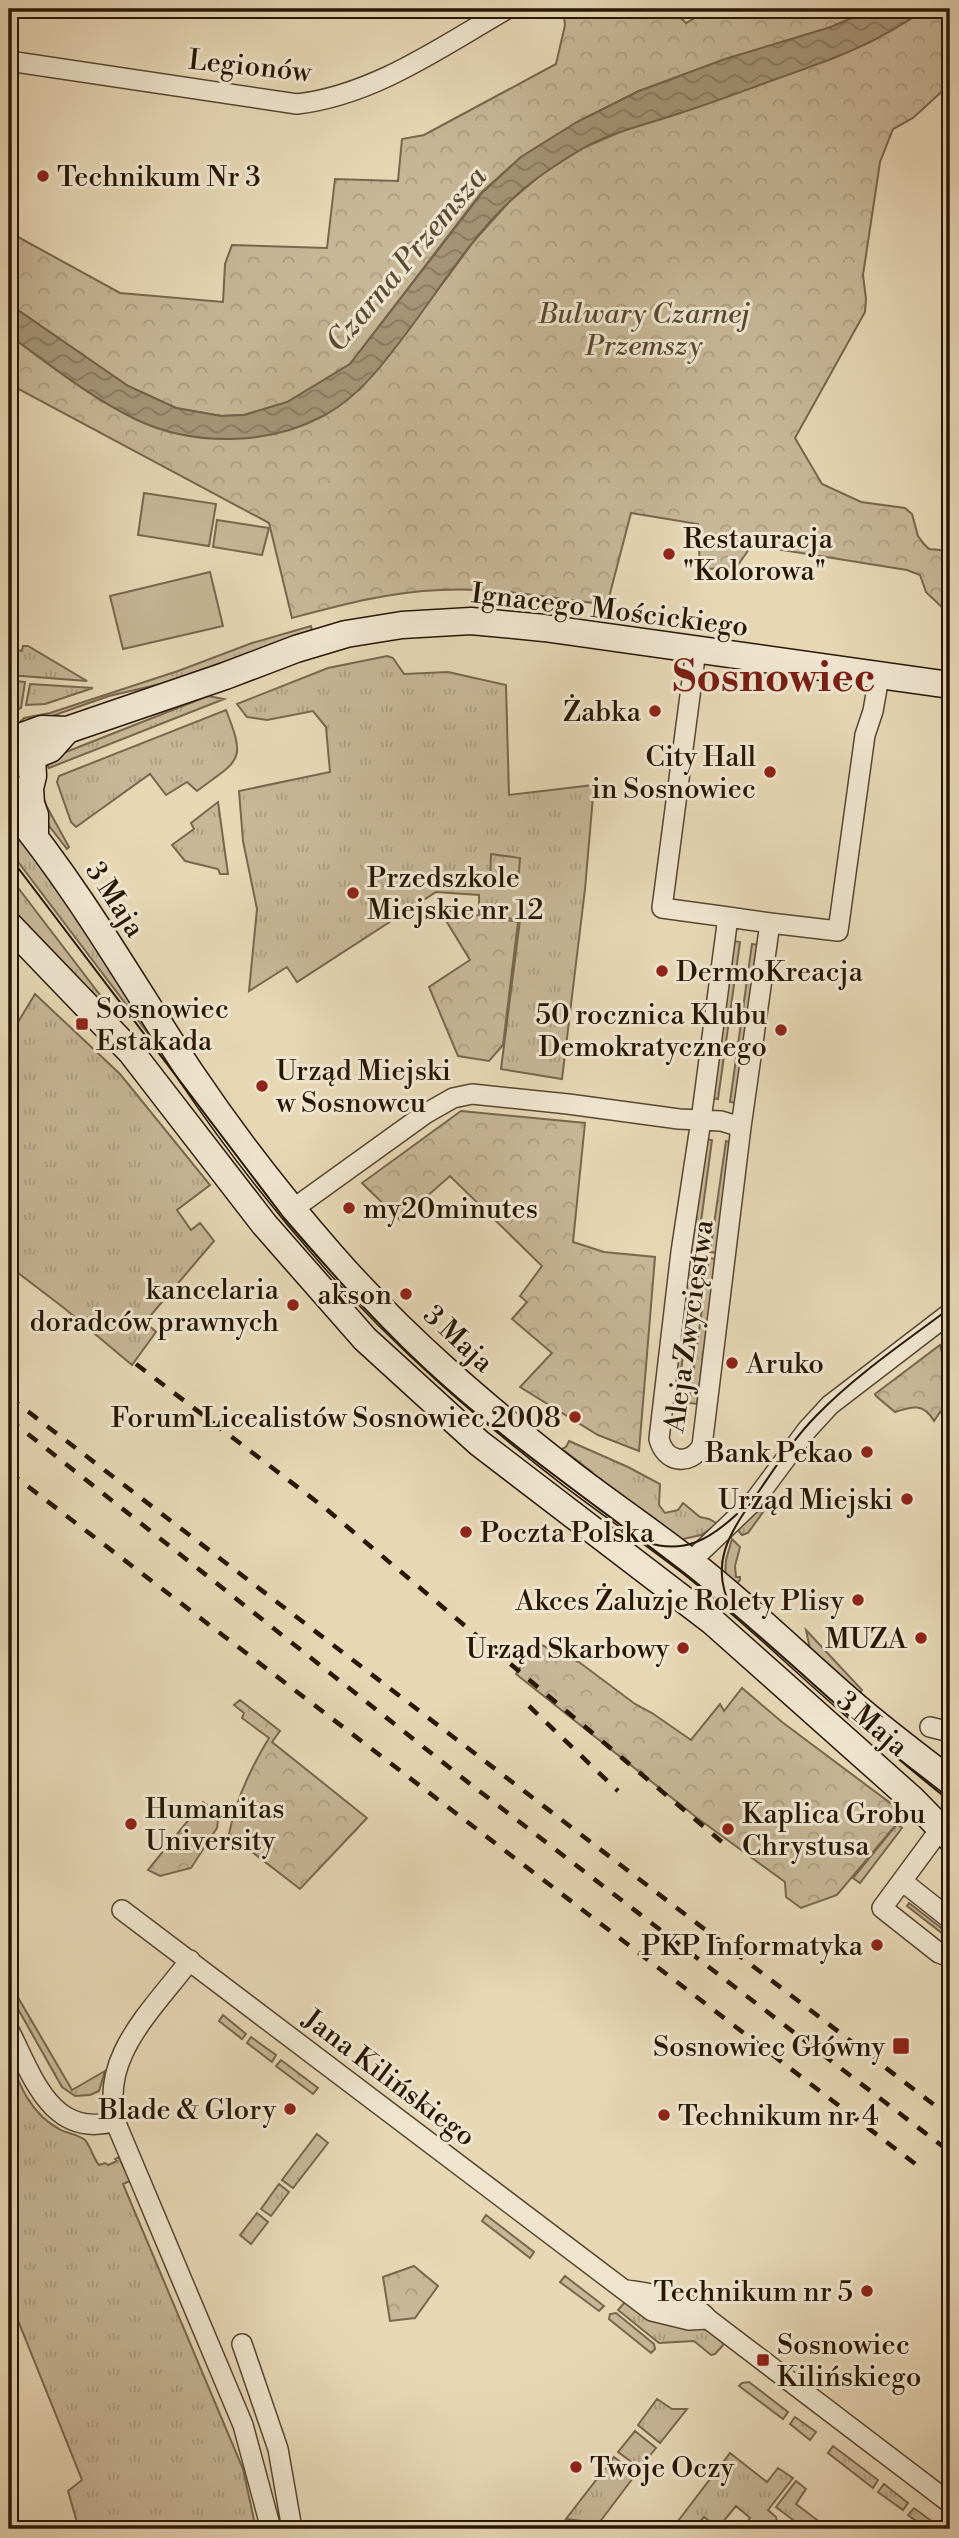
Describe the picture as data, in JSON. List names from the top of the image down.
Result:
{
  "streets": {
    "main road": ["Ignacego Mościckiego", "3 Maja"],
    "street": ["Legionów", "Aleja Zwycięstwa", "Jana Kilińskiego"]
  },
  "crossings": [
    ["Ignacego Mościckiego", "3 Maja"]
  ],
  "districts": ["Sosnowiec"],
  "water": ["Czarna Przemsza"],
  "parks": ["Bulwary Czarnej Przemszy"],
  "places": {
    "other": [
      "Technikum Nr 3",
      "Restauracja \"Kolorowa\"",
      "Żabka",
      "City Hall in Sosnowiec",
      "Przedszkole Miejskie nr 12",
      "DermoKreacja",
      "50 rocznica Klubu Demokratycznego",
      "Urząd Miejski w Sosnowcu",
      "my20minutes",
      "akson",
      "kancelaria doradców prawnych",
      "Aruko",
      "Forum Licealistów Sosnowiec 2008",
      "Bank Pekao",
      "Urząd Miejski",
      "Poczta Polska",
      "Akces Żaluzje Rolety Plisy",
      "MUZA",
      "Urząd Skarbowy",
      "Humanitas University",
      "Kaplica Grobu Chrystusa",
      "PKP Informatyka",
      "Blade & Glory",
      "Technikum nr 4",
      "Technikum nr 5",
      "Twoje Oczy"
    ],
    "transit": ["Sosnowiec Estakada", "Sosnowiec Główny", "Sosnowiec Kilińskiego"]
  }
}
